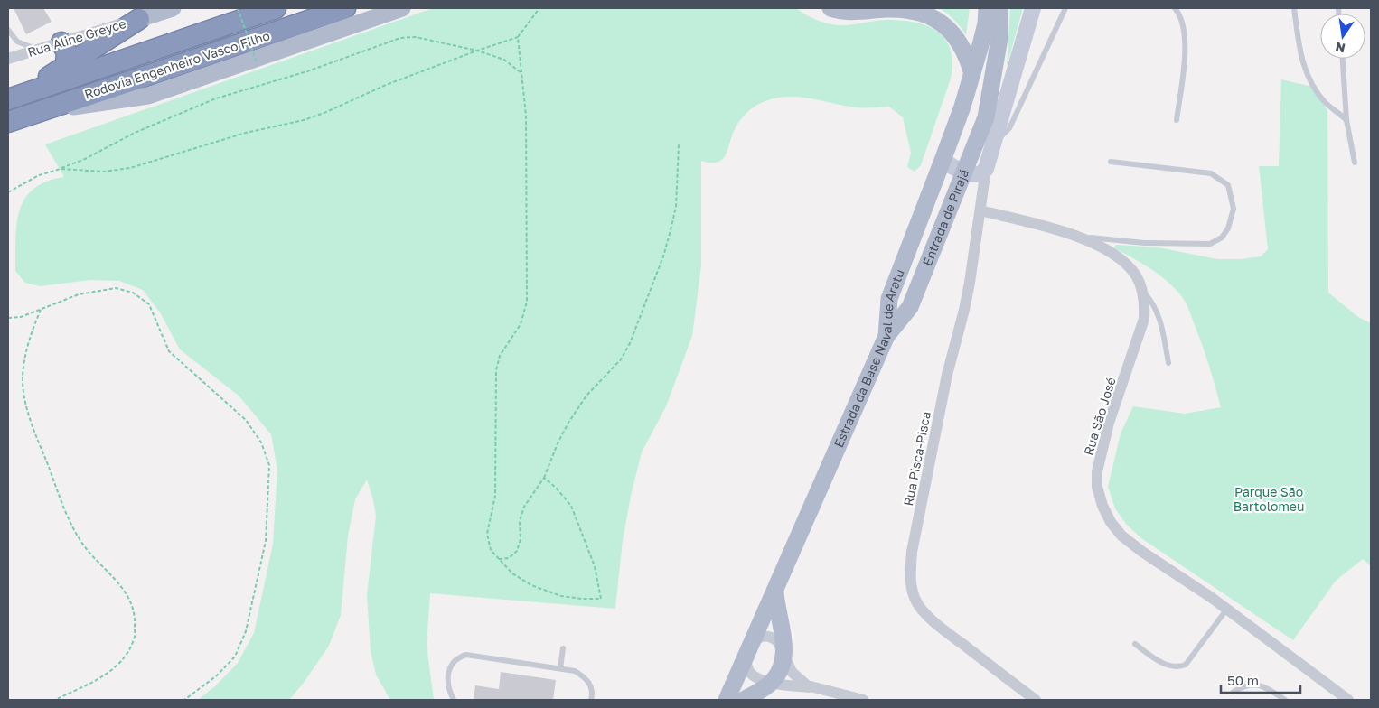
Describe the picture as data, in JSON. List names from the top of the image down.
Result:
{
  "streets": {
    "highway": ["Rodovia Engenheiro Vasco Filho"],
    "main road": ["Rua Aline Greyce", "Entrada de Pirajá", "Estrada da Base Naval de Aratu"],
    "street": ["Rua São José", "Rua Pisca-Pisca"]
  },
  "crossings": [
    ["Entrada de Pirajá", "Estrada da Base Naval de Aratu"],
    ["Entrada de Pirajá", "Rua Pisca-Pisca"],
    ["Rua São José", "Rua Pisca-Pisca"]
  ],
  "parks": ["Parque São Bartolomeu"],
  "scale_bar": "50 m",
  "north": "bottom"
}
